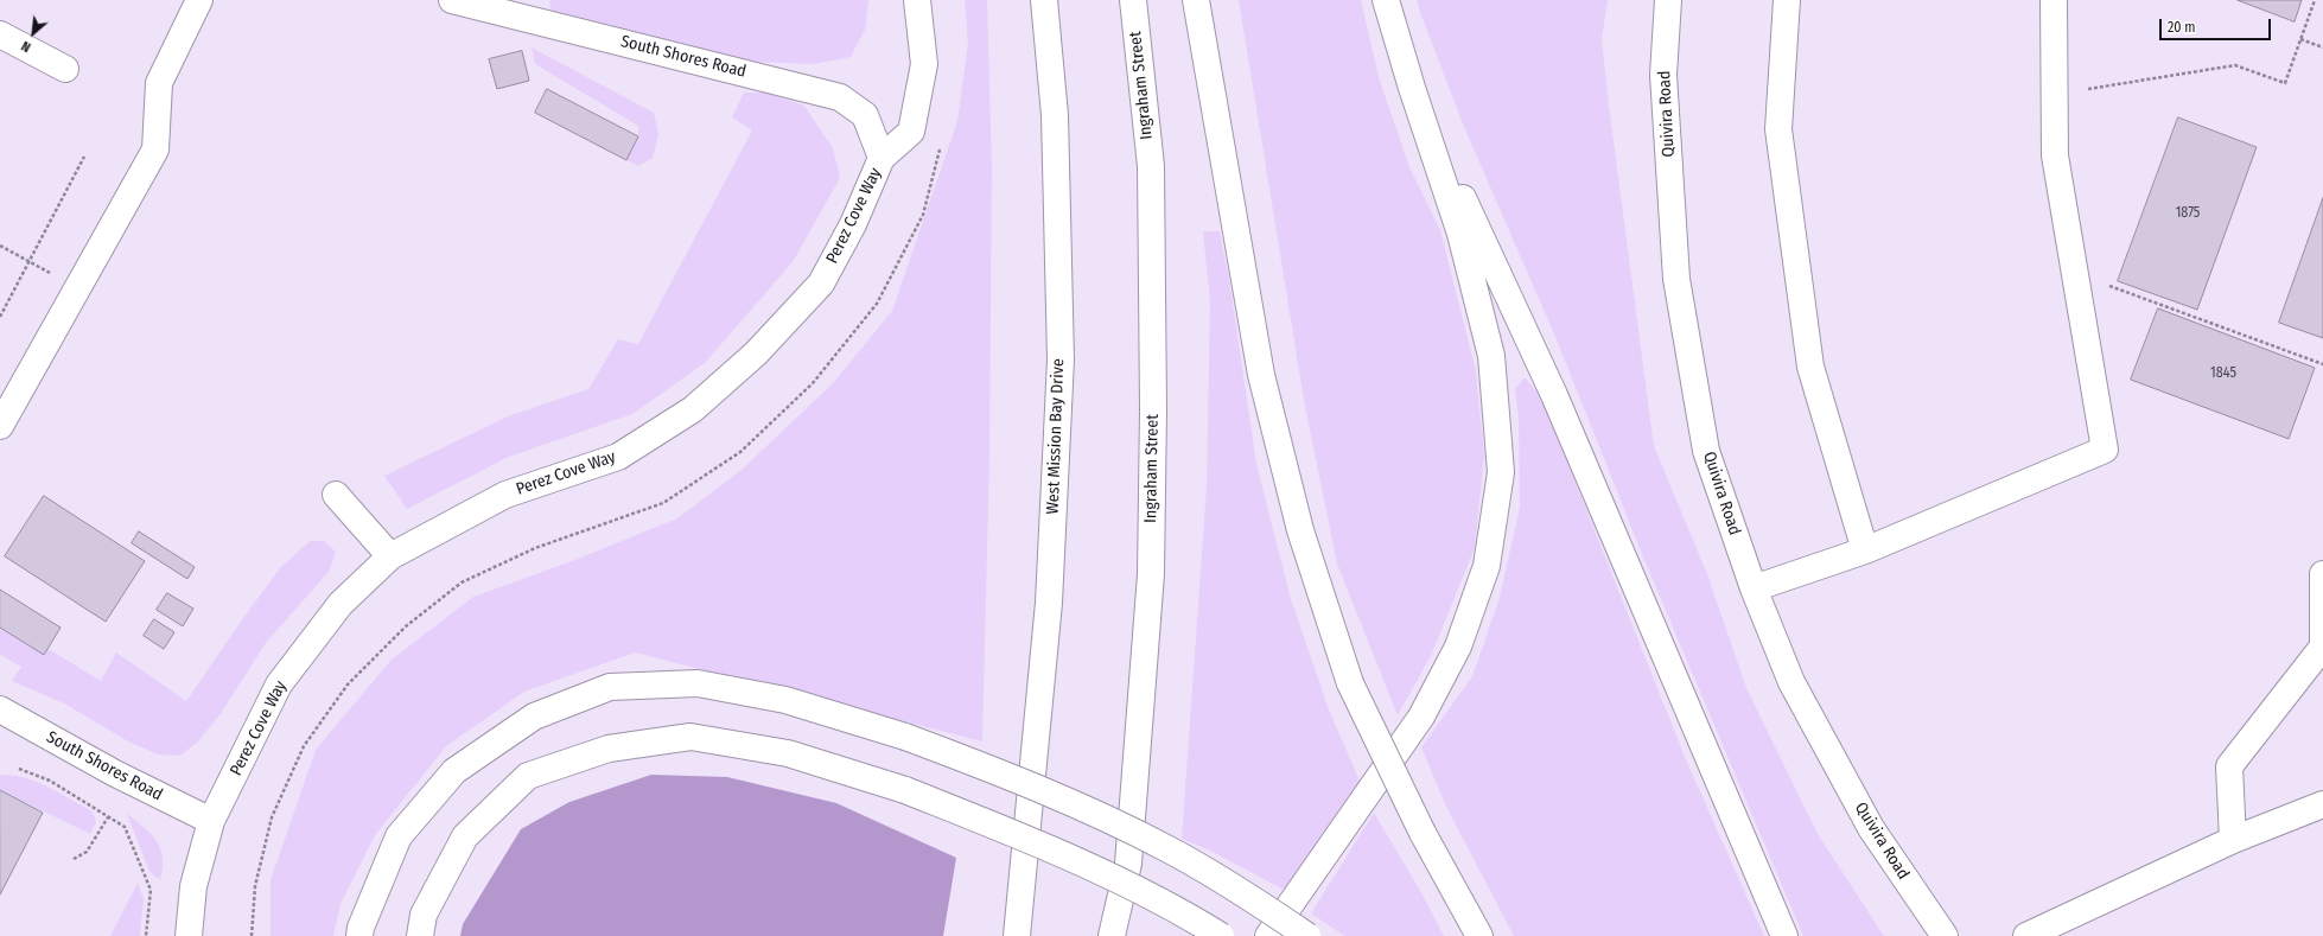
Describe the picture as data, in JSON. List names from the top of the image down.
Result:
{
  "streets": {
    "main road": [
      "South Shores Road",
      "Ingraham Street",
      "Quivira Road",
      "Perez Cove Way",
      "West Mission Bay Drive"
    ]
  },
  "crossings": [
    ["South Shores Road", "Perez Cove Way"]
  ],
  "house_numbers": ["1875", "1845"],
  "scale_bar": "20 m",
  "north": "bottom left"
}
